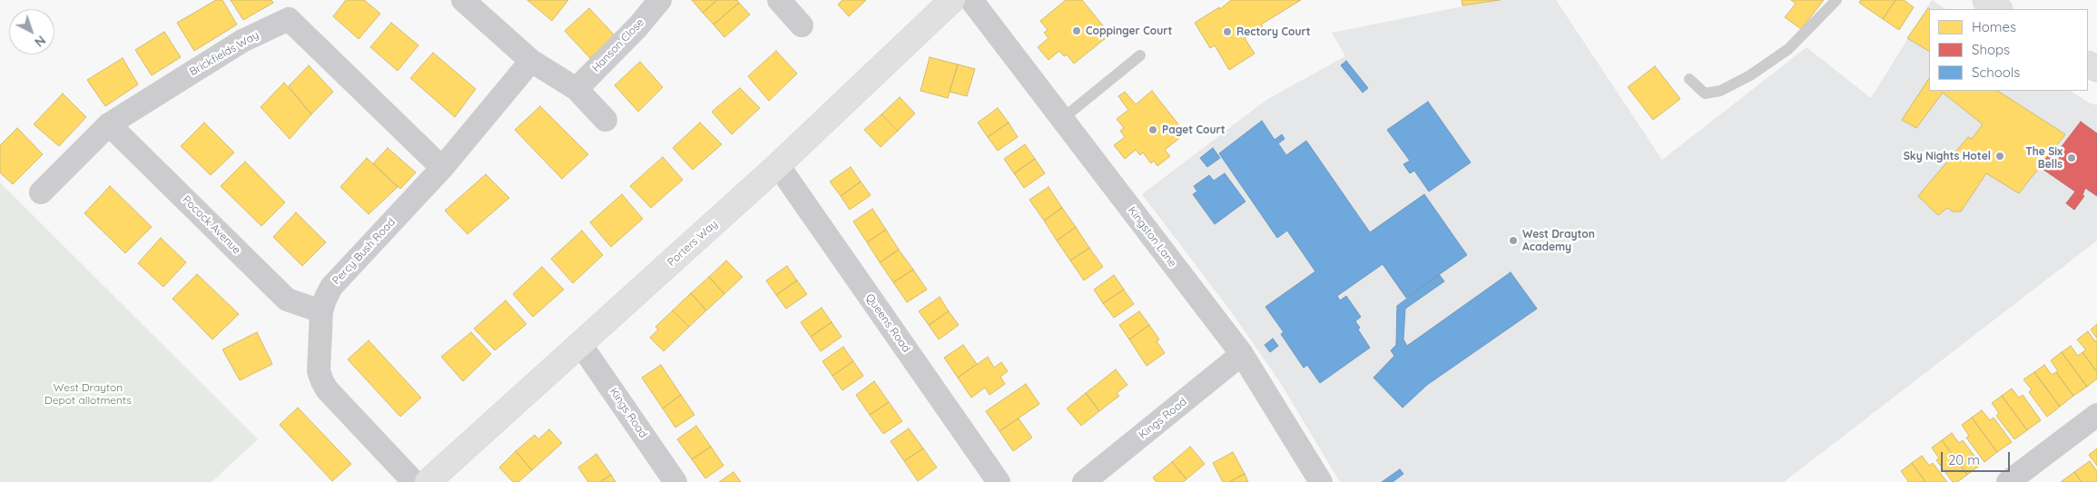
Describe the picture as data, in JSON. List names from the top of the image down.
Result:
{
  "streets": {
    "street": [
      "Hanson Close",
      "Brickfields Way",
      "Pocock Avenue",
      "Kingston Lane",
      "Porters Way",
      "Percy Bush Road",
      "Queens Road",
      "Kings Road"
    ]
  },
  "crossings": [
    ["Brickfields Way", "Pocock Avenue"],
    ["Brickfields Way", "Percy Bush Road"],
    ["Pocock Avenue", "Percy Bush Road"],
    ["Kingston Lane", "Kings Road"],
    ["Porters Way", "Queens Road"],
    ["Porters Way", "Kings Road"]
  ],
  "parks": ["West Drayton Depot allotments"],
  "places": [
    "Coppinger Court",
    "Rectory Court",
    "Paget Court",
    "Sky Nights Hotel",
    "The Six Bells",
    "West Drayton Academy"
  ],
  "legend": ["Homes", "Shops", "Schools"],
  "scale_bar": "20 m",
  "north": "bottom right"
}
